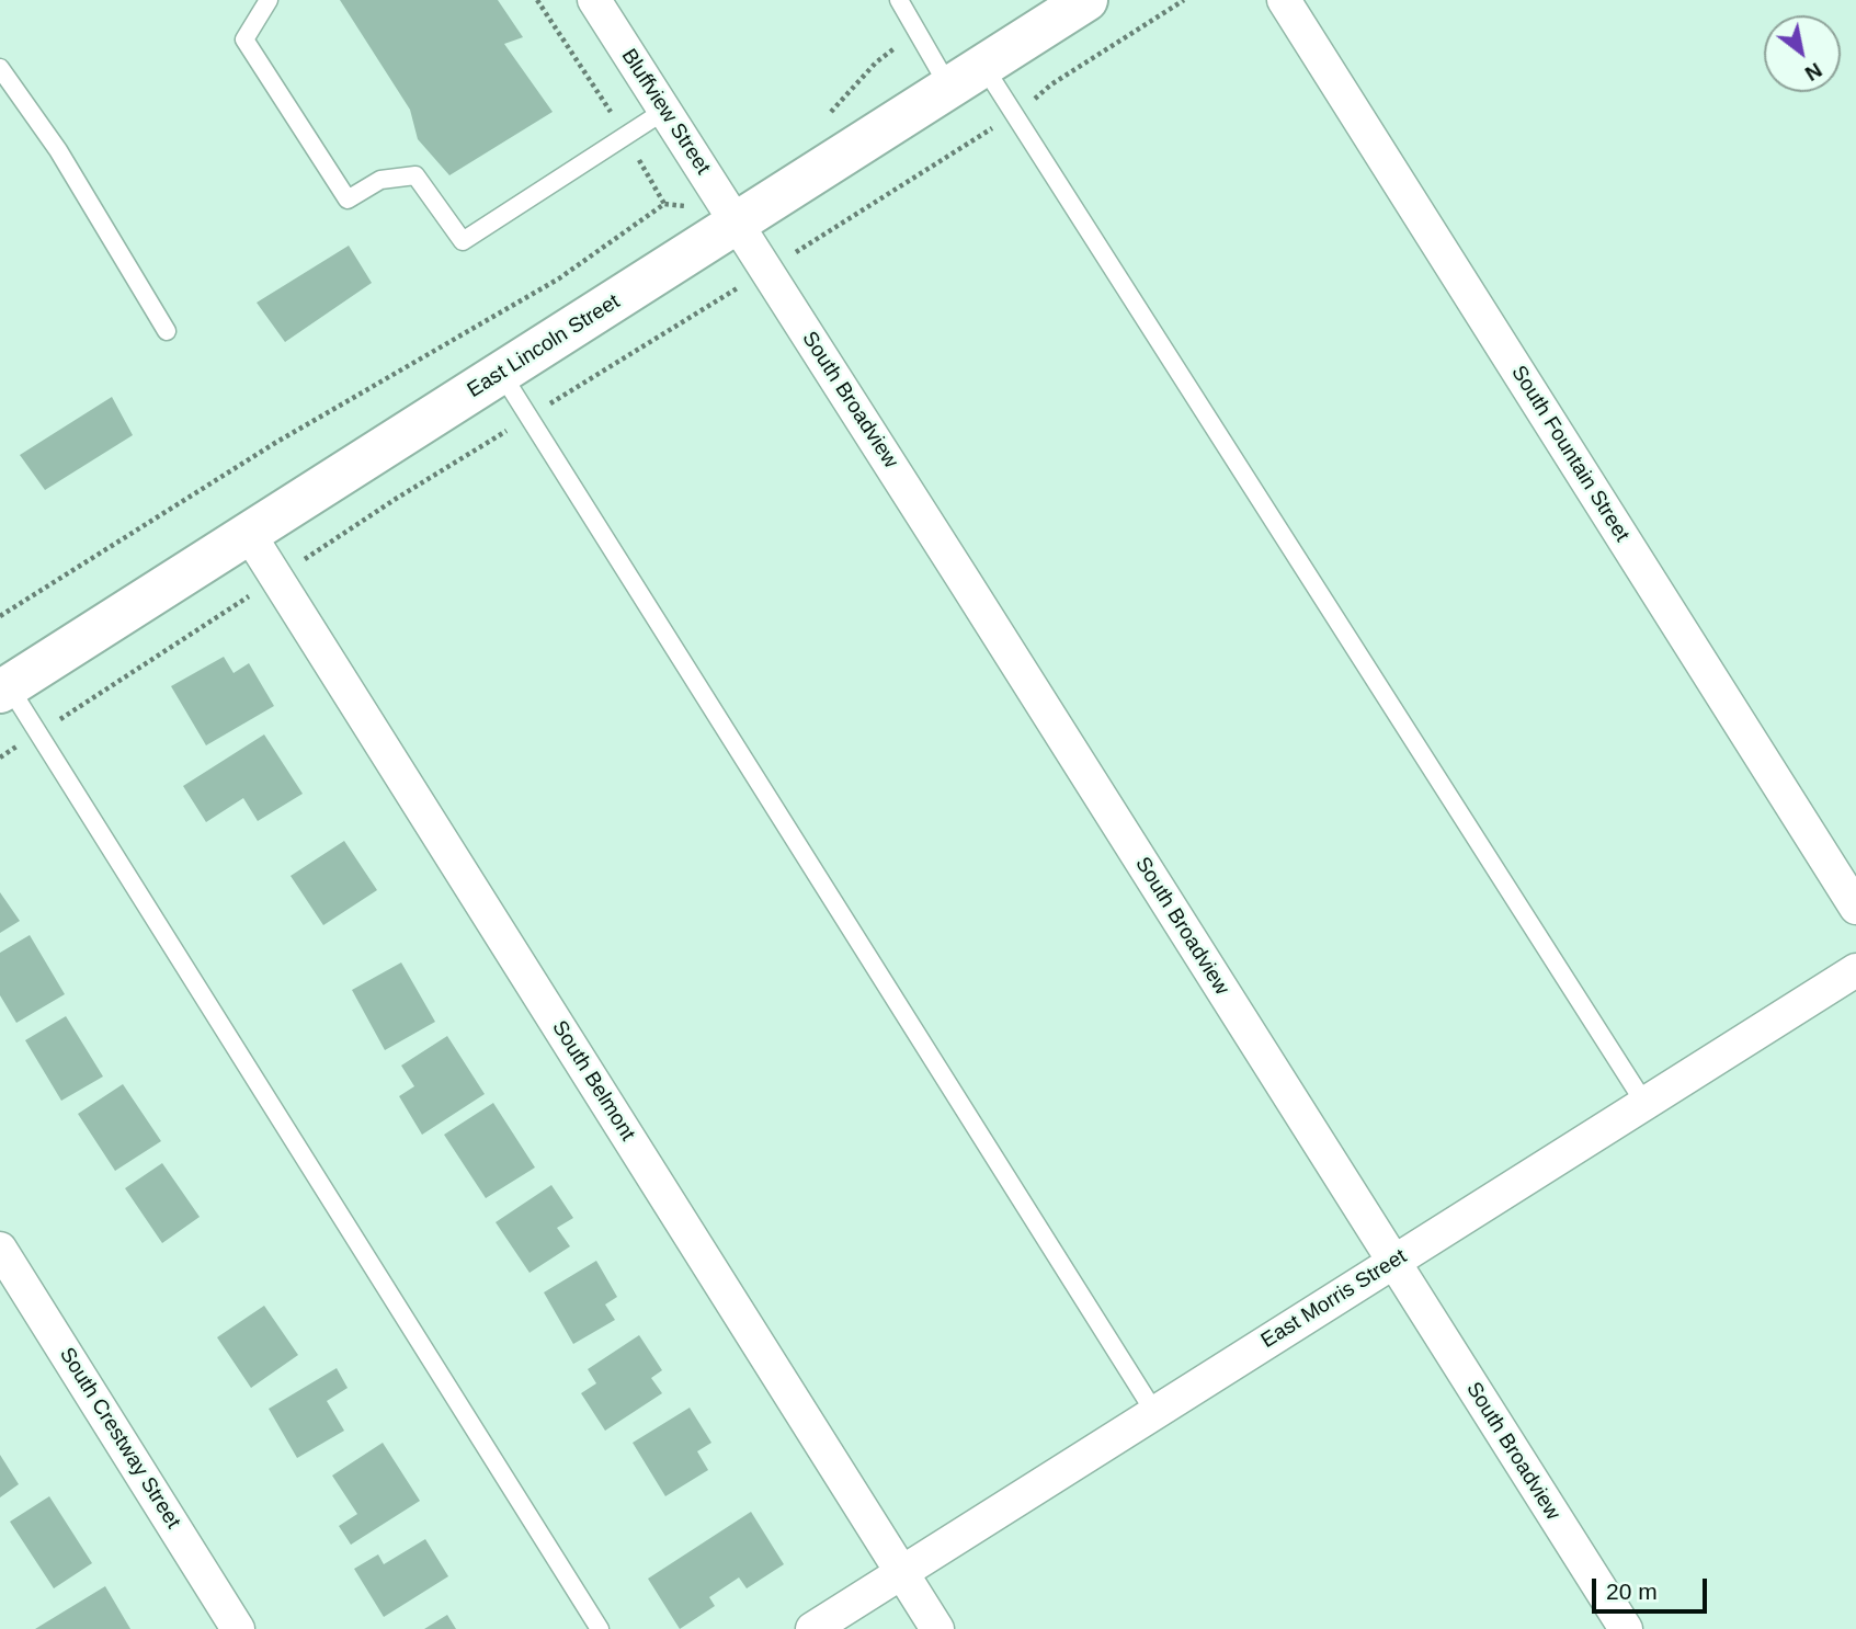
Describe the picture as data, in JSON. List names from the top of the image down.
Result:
{
  "streets": {
    "street": [
      "Bluffview Street",
      "East Lincoln Street",
      "South Broadview",
      "South Fountain Street",
      "South Belmont",
      "East Morris Street",
      "South Crestway Street"
    ]
  },
  "crossings": [
    ["Bluffview Street", "East Lincoln Street"],
    ["Bluffview Street", "South Broadview"],
    ["East Lincoln Street", "South Broadview"],
    ["East Lincoln Street", "South Belmont"],
    ["South Broadview", "East Morris Street"],
    ["South Belmont", "East Morris Street"]
  ],
  "scale_bar": "20 m",
  "north": "bottom right"
}
